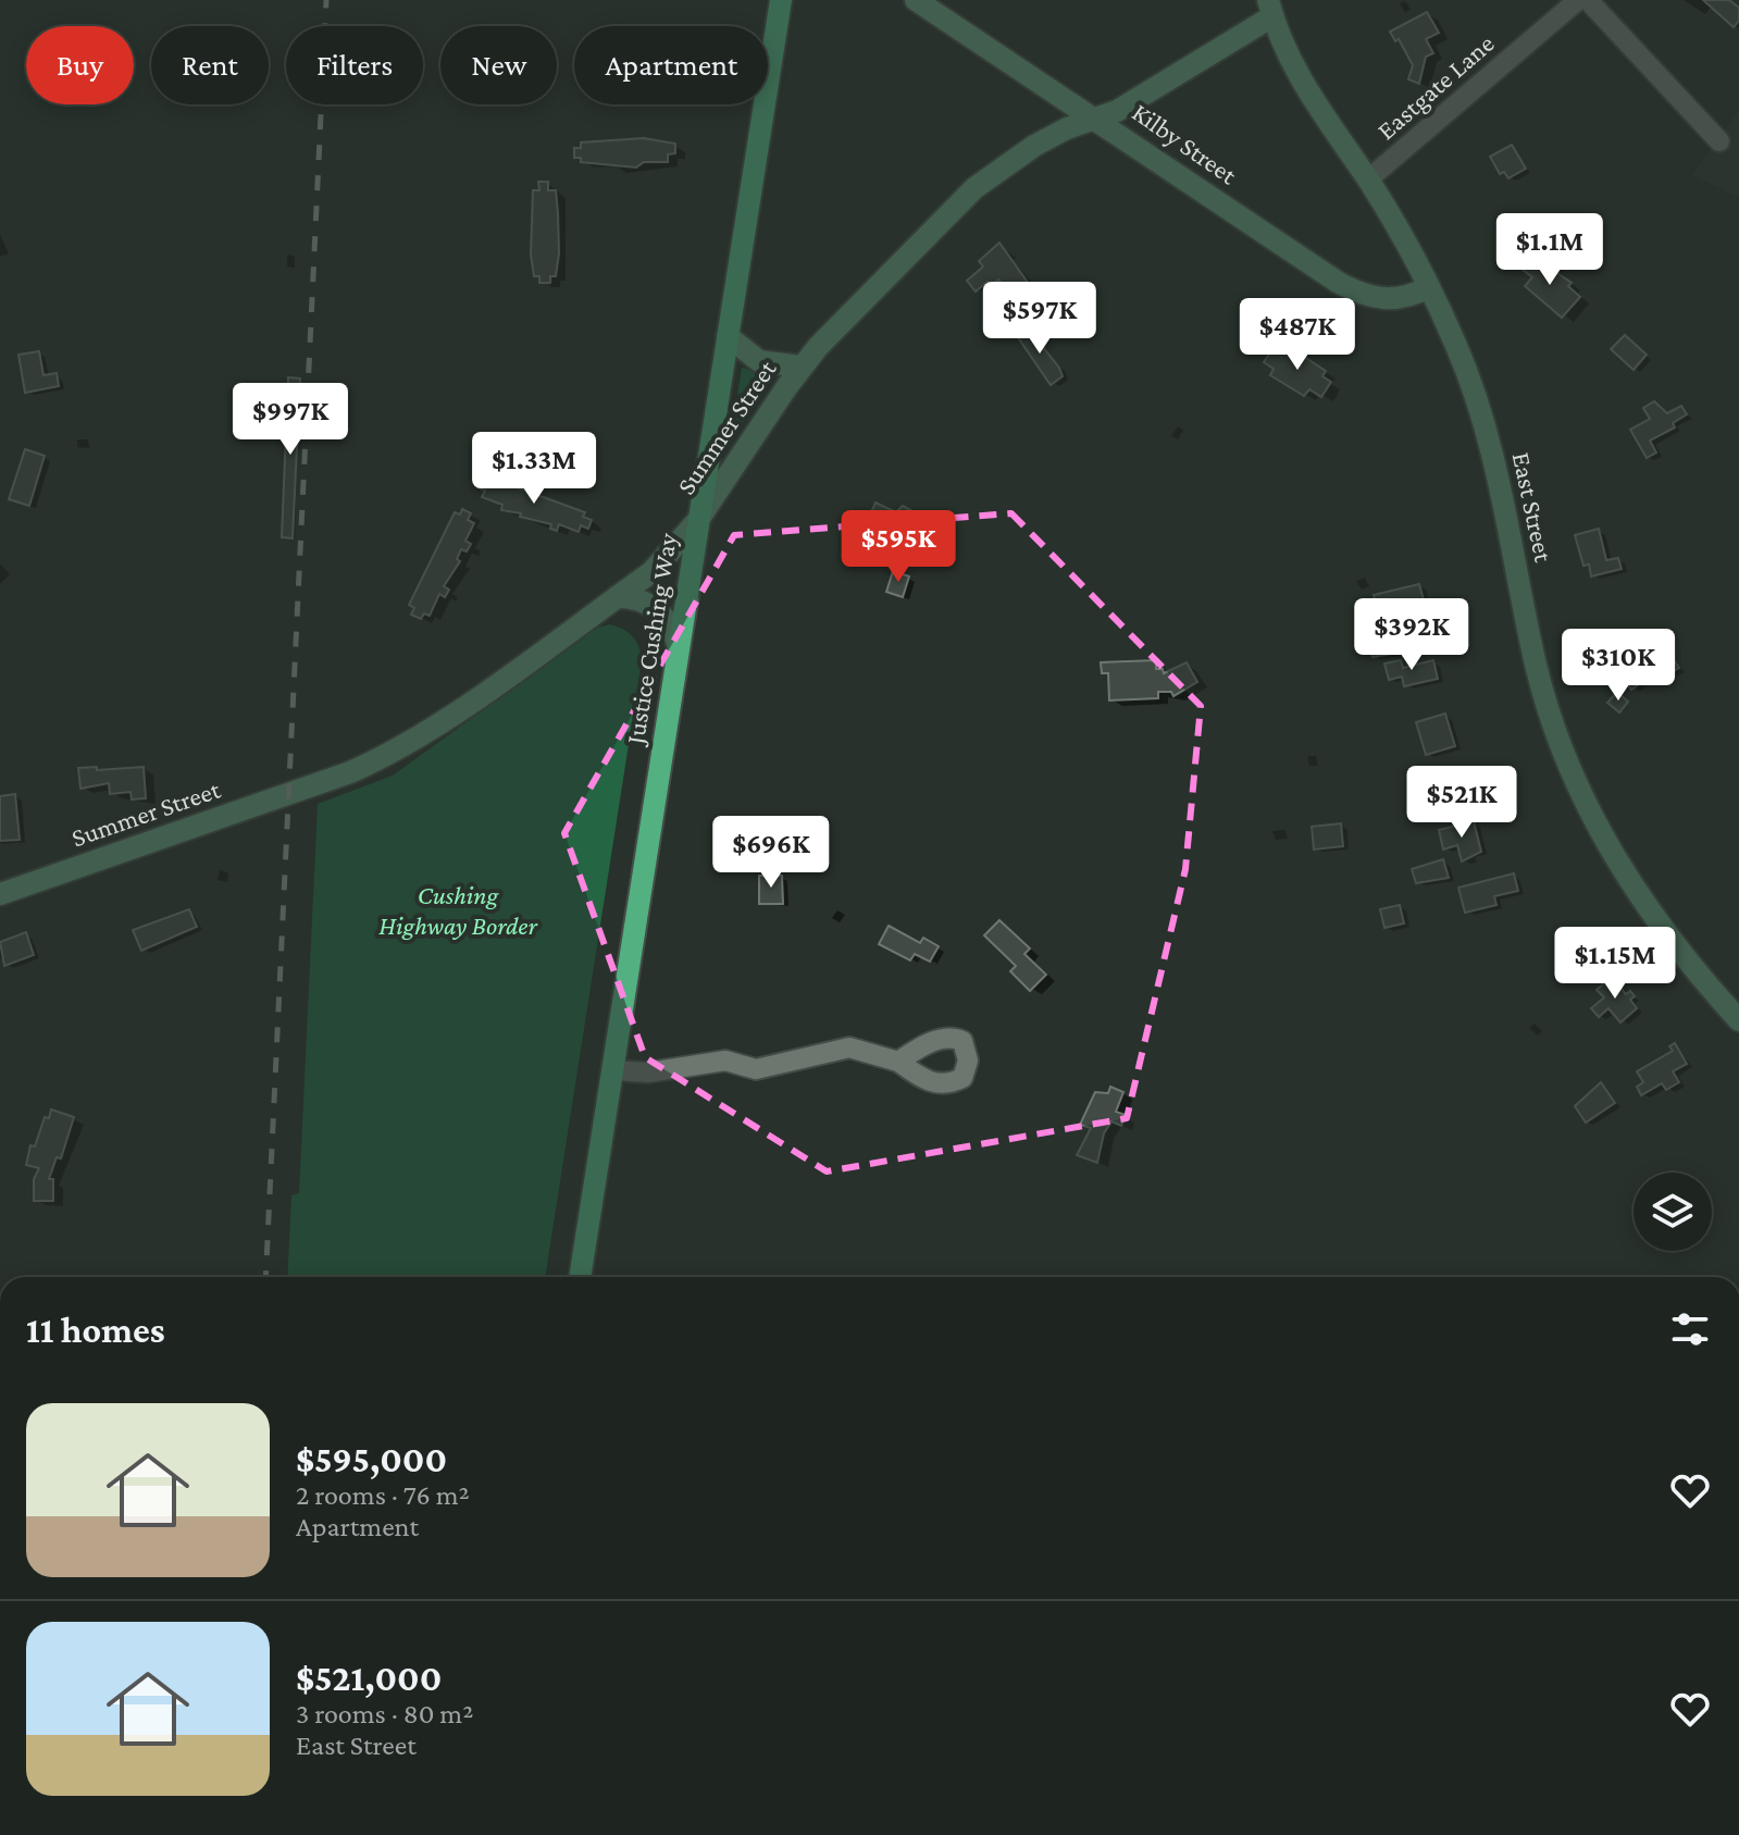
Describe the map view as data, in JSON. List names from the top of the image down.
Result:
{
  "streets": {
    "main road": [
      "Kilby Street",
      "Summer Street",
      "East Street",
      "Justice Cushing Way"
    ],
    "street": ["Eastgate Lane"]
  },
  "crossings": [
    ["Eastgate Lane", "East Street"],
    ["Kilby Street", "Summer Street"],
    ["Kilby Street", "East Street"],
    ["Summer Street", "East Street"],
    ["Summer Street", "Justice Cushing Way"]
  ],
  "parks": ["Cushing Highway Border"],
  "page": {
    "chip": [
      "Buy",
      "Rent",
      "Filters",
      "New",
      "Apartment"
    ],
    "price": [
      "$1.1M",
      "$597K",
      "$487K",
      "$997K",
      "$1.33M",
      "$595K",
      "$392K",
      "$310K",
      "$521K",
      "$696K",
      "$1.15M"
    ],
    "heading": "11 homes",
    "list": [
      {
        "name": "$595,000",
        "note": "2 rooms · 76 m² · Apartment"
      },
      {
        "name": "$521,000",
        "note": "3 rooms · 80 m² · East Street"
      }
    ]
  }
}
